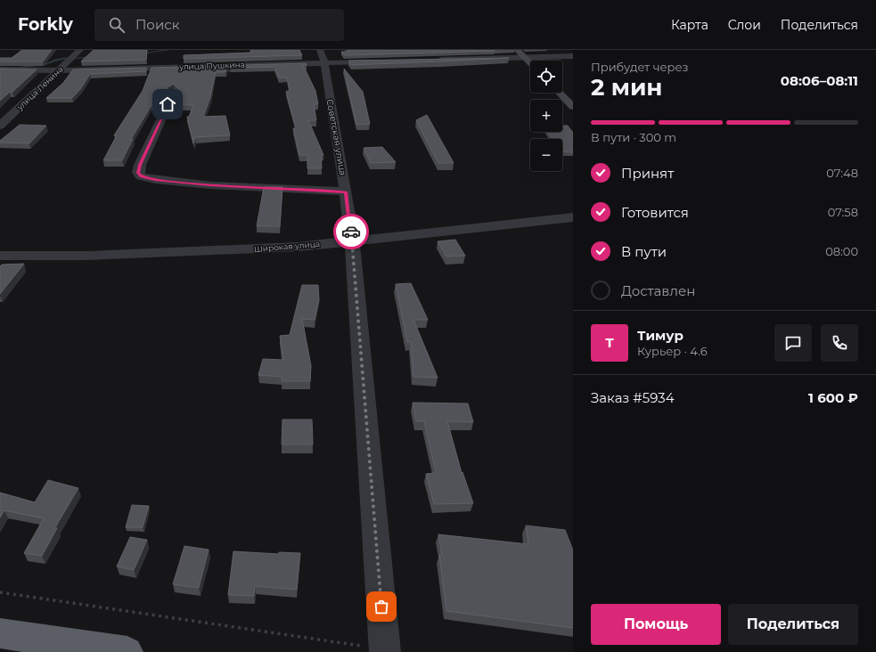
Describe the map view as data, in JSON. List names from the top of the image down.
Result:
{
  "streets": {
    "street": [
      "улица Пушкина",
      "улица Ленина",
      "Советская улица",
      "Широкая улица"
    ]
  },
  "crossings": [
    ["улица Пушкина", "улица Ленина"],
    ["улица Пушкина", "Советская улица"],
    ["Советская улица", "Широкая улица"]
  ],
  "page": {
    "header": "Forkly",
    "search": "Поиск",
    "nav": ["Карта", "Слои", "Поделиться"],
    "heading": ["2 мин", "Прибудет через", "08:06–08:11"],
    "panel": [
      "Тимур",
      "Курьер · 4.6",
      "Заказ #5934",
      "1 600 ₽"
    ],
    "map_buttons": ["+", "−"],
    "bar": "В пути · 300 m",
    "list": [
      ["Принят", "07:48"],
      ["Готовится", "07:58"],
      ["В пути", "08:00"],
      "Доставлен"
    ],
    "round": "Т",
    "buttons": ["Помощь", "Поделиться"]
  }
}
